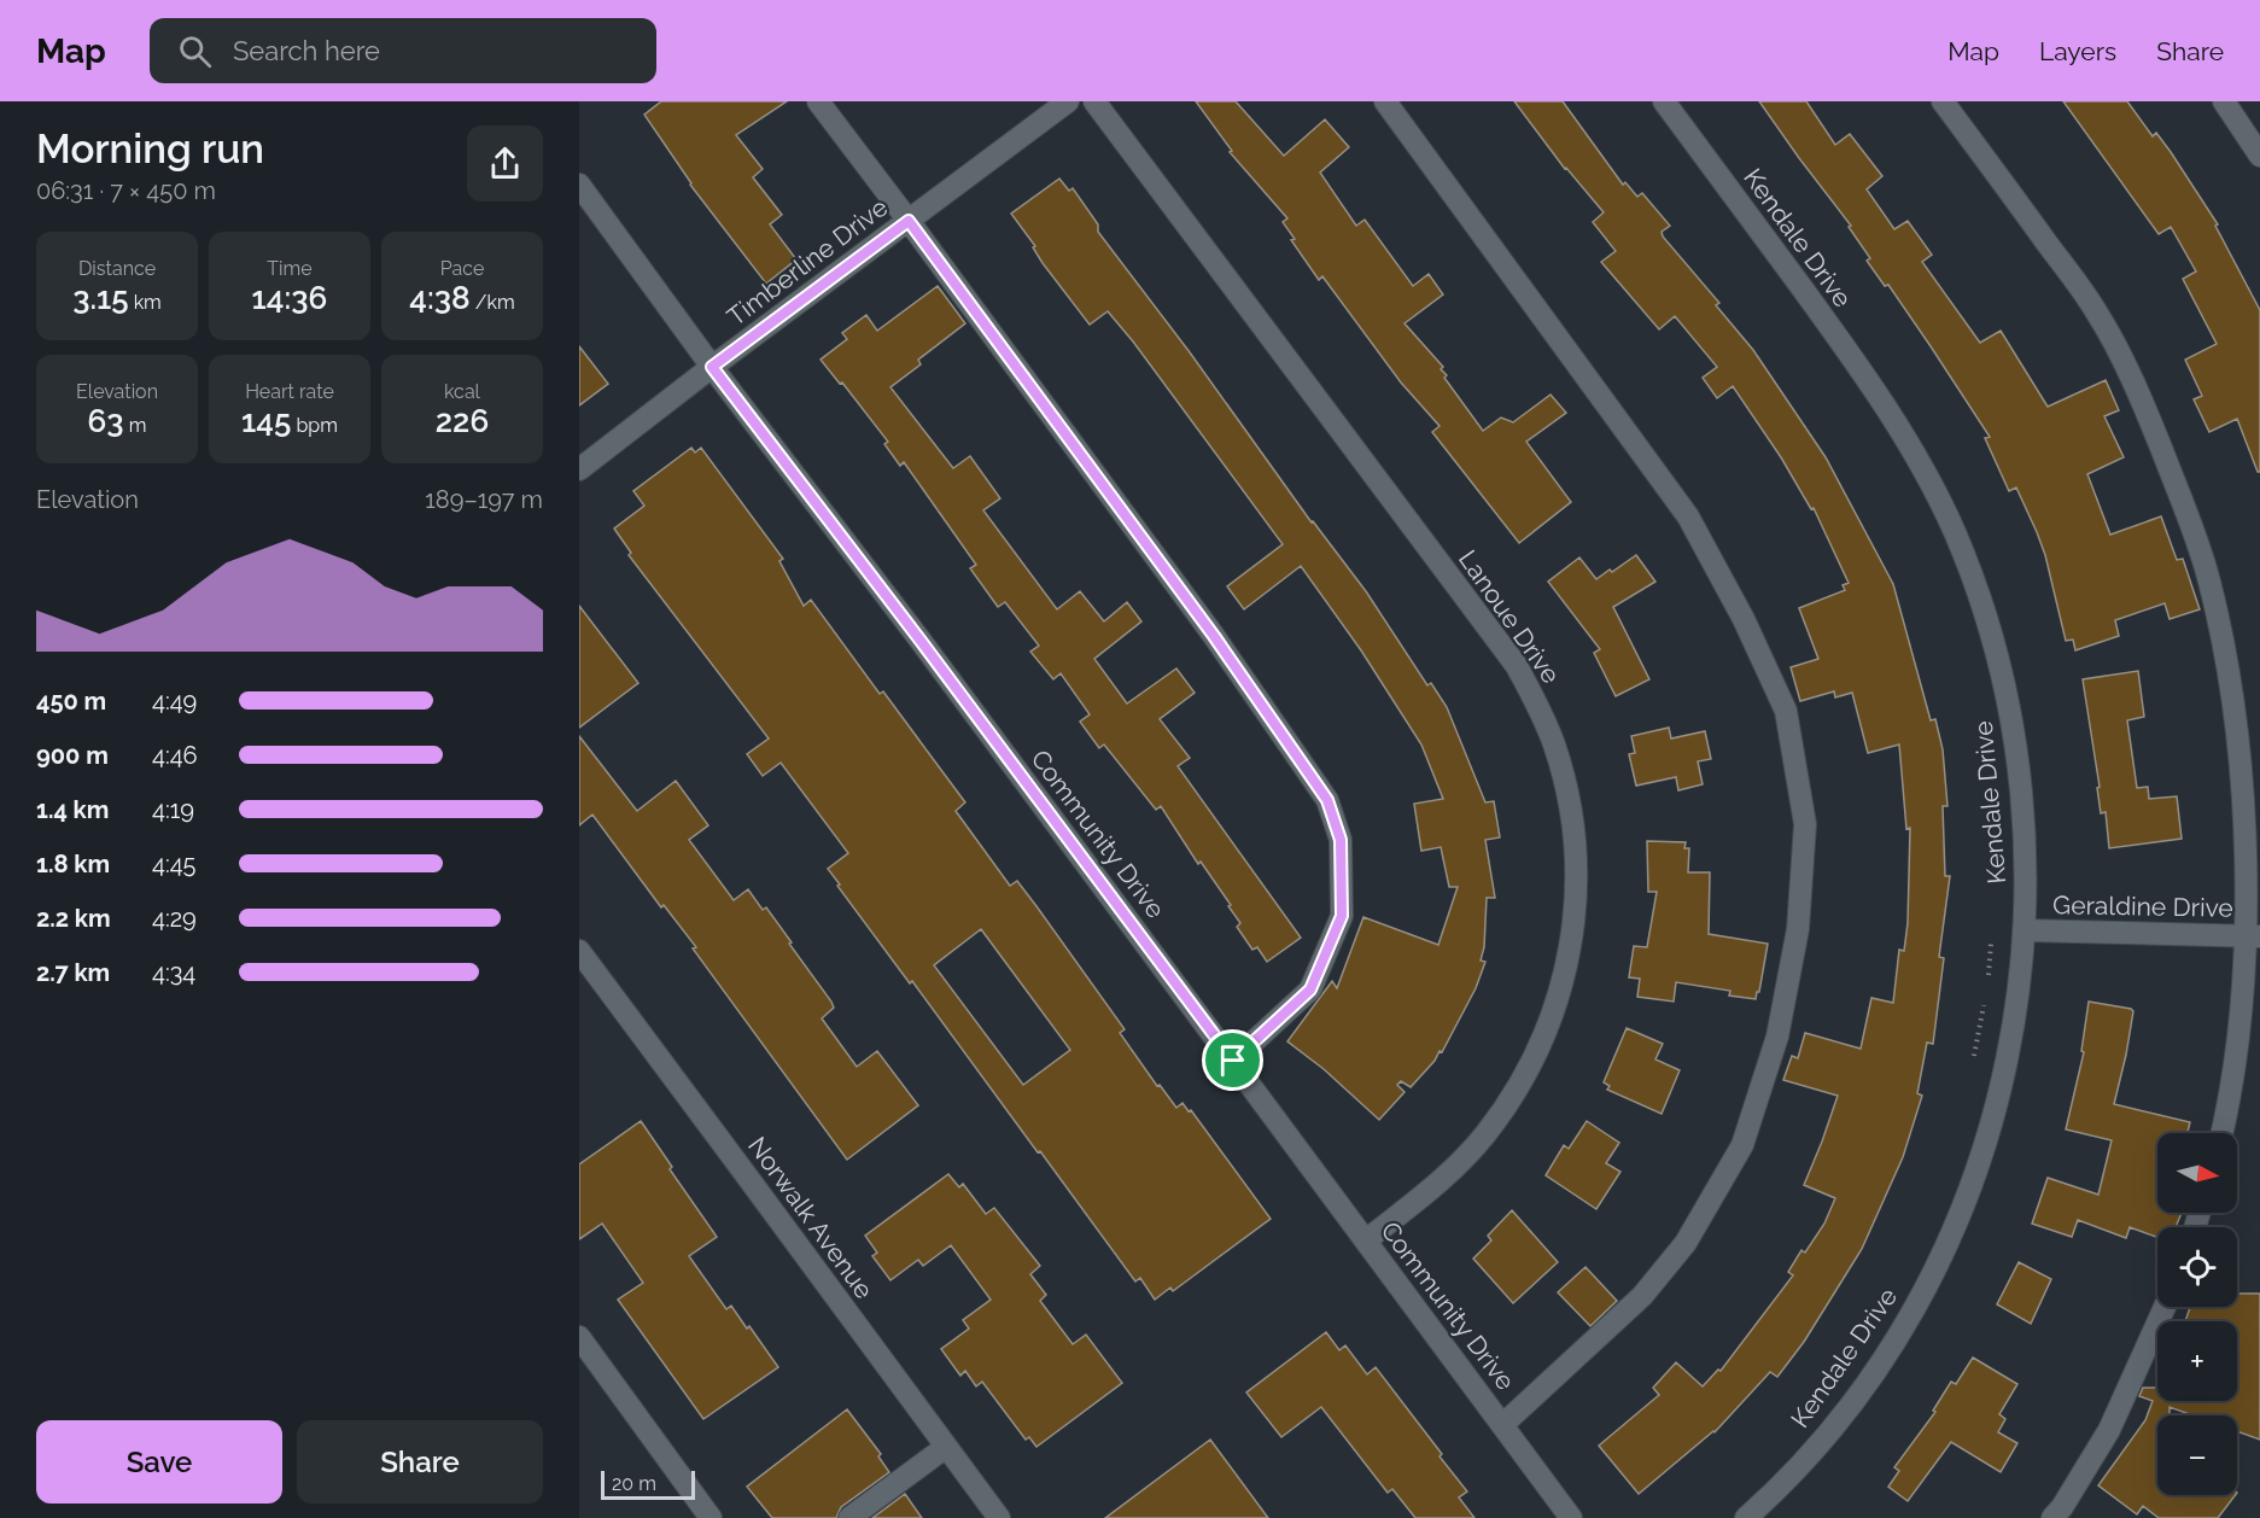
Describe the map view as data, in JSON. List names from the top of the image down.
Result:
{
  "streets": {
    "street": [
      "Kendale Drive",
      "Timberline Drive",
      "Lanoue Drive",
      "Community Drive",
      "Geraldine Drive",
      "Norwalk Avenue"
    ]
  },
  "crossings": [
    ["Kendale Drive", "Geraldine Drive"],
    ["Timberline Drive", "Community Drive"],
    ["Lanoue Drive", "Community Drive"]
  ],
  "scale_bar": "20 m",
  "north": "right",
  "page": {
    "header": "Map",
    "search": "Search here",
    "nav": ["Map", "Layers", "Share"],
    "heading": ["Morning run", "06:31 · 7 × 450 m"],
    "stats": [
      ["Distance", "3.15 km"],
      ["Time", "14:36"],
      ["Pace", "4:38 /km"],
      ["Elevation", "63 m"],
      ["Heart rate", "145 bpm"],
      ["kcal", "226"]
    ],
    "chart": ["Elevation", "189–197 m"],
    "list": [
      {
        "name": "450 m",
        "note": "4:49"
      },
      {
        "name": "900 m",
        "note": "4:46"
      },
      {
        "name": "1.4 km",
        "note": "4:19"
      },
      {
        "name": "1.8 km",
        "note": "4:45"
      },
      {
        "name": "2.2 km",
        "note": "4:29"
      },
      {
        "name": "2.7 km",
        "note": "4:34"
      }
    ],
    "map_buttons": ["+", "−"],
    "buttons": ["Save", "Share"],
    "scale": "20 m"
  }
}
